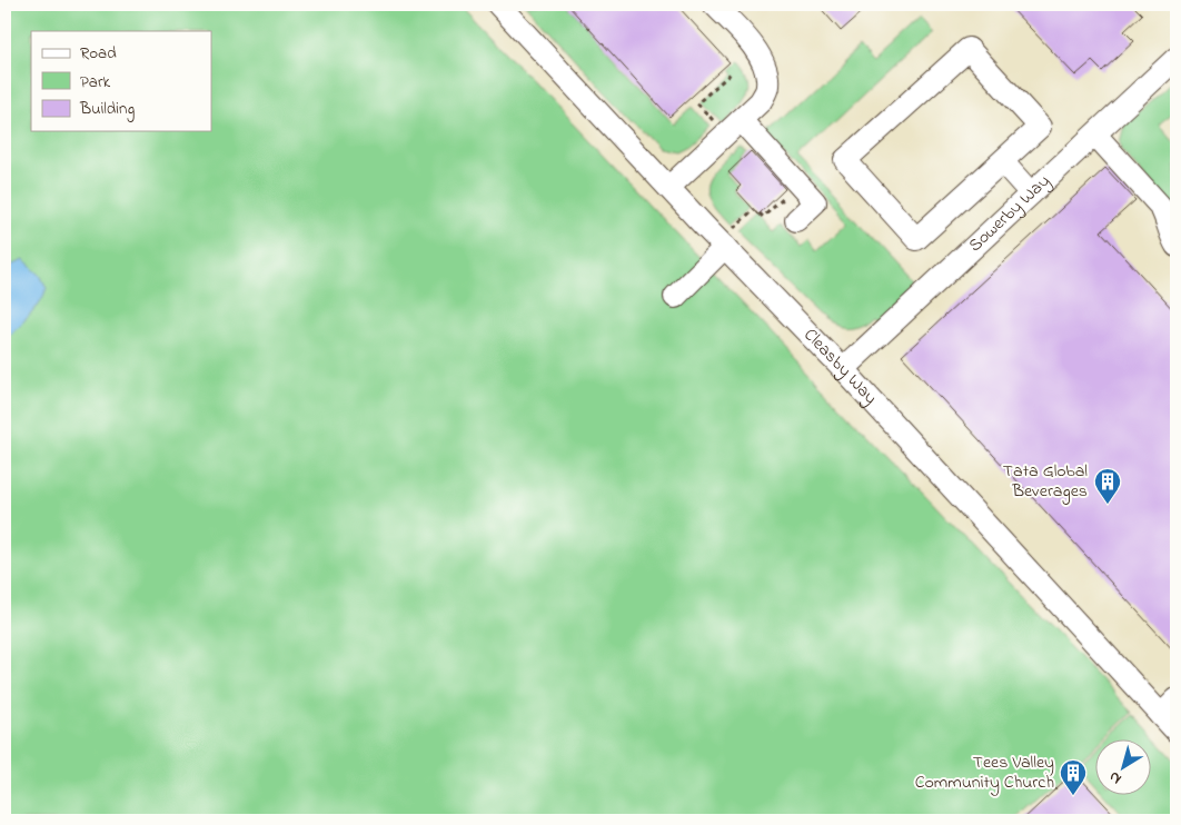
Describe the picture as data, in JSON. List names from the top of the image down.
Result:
{
  "streets": {
    "street": ["Sowerby Way", "Cleasby Way"]
  },
  "crossings": [
    ["Sowerby Way", "Cleasby Way"]
  ],
  "places": {
    "building": ["Tata Global Beverages", "Tees Valley Community Church"]
  },
  "legend": ["Road", "Park", "Building"],
  "north": "bottom left"
}
